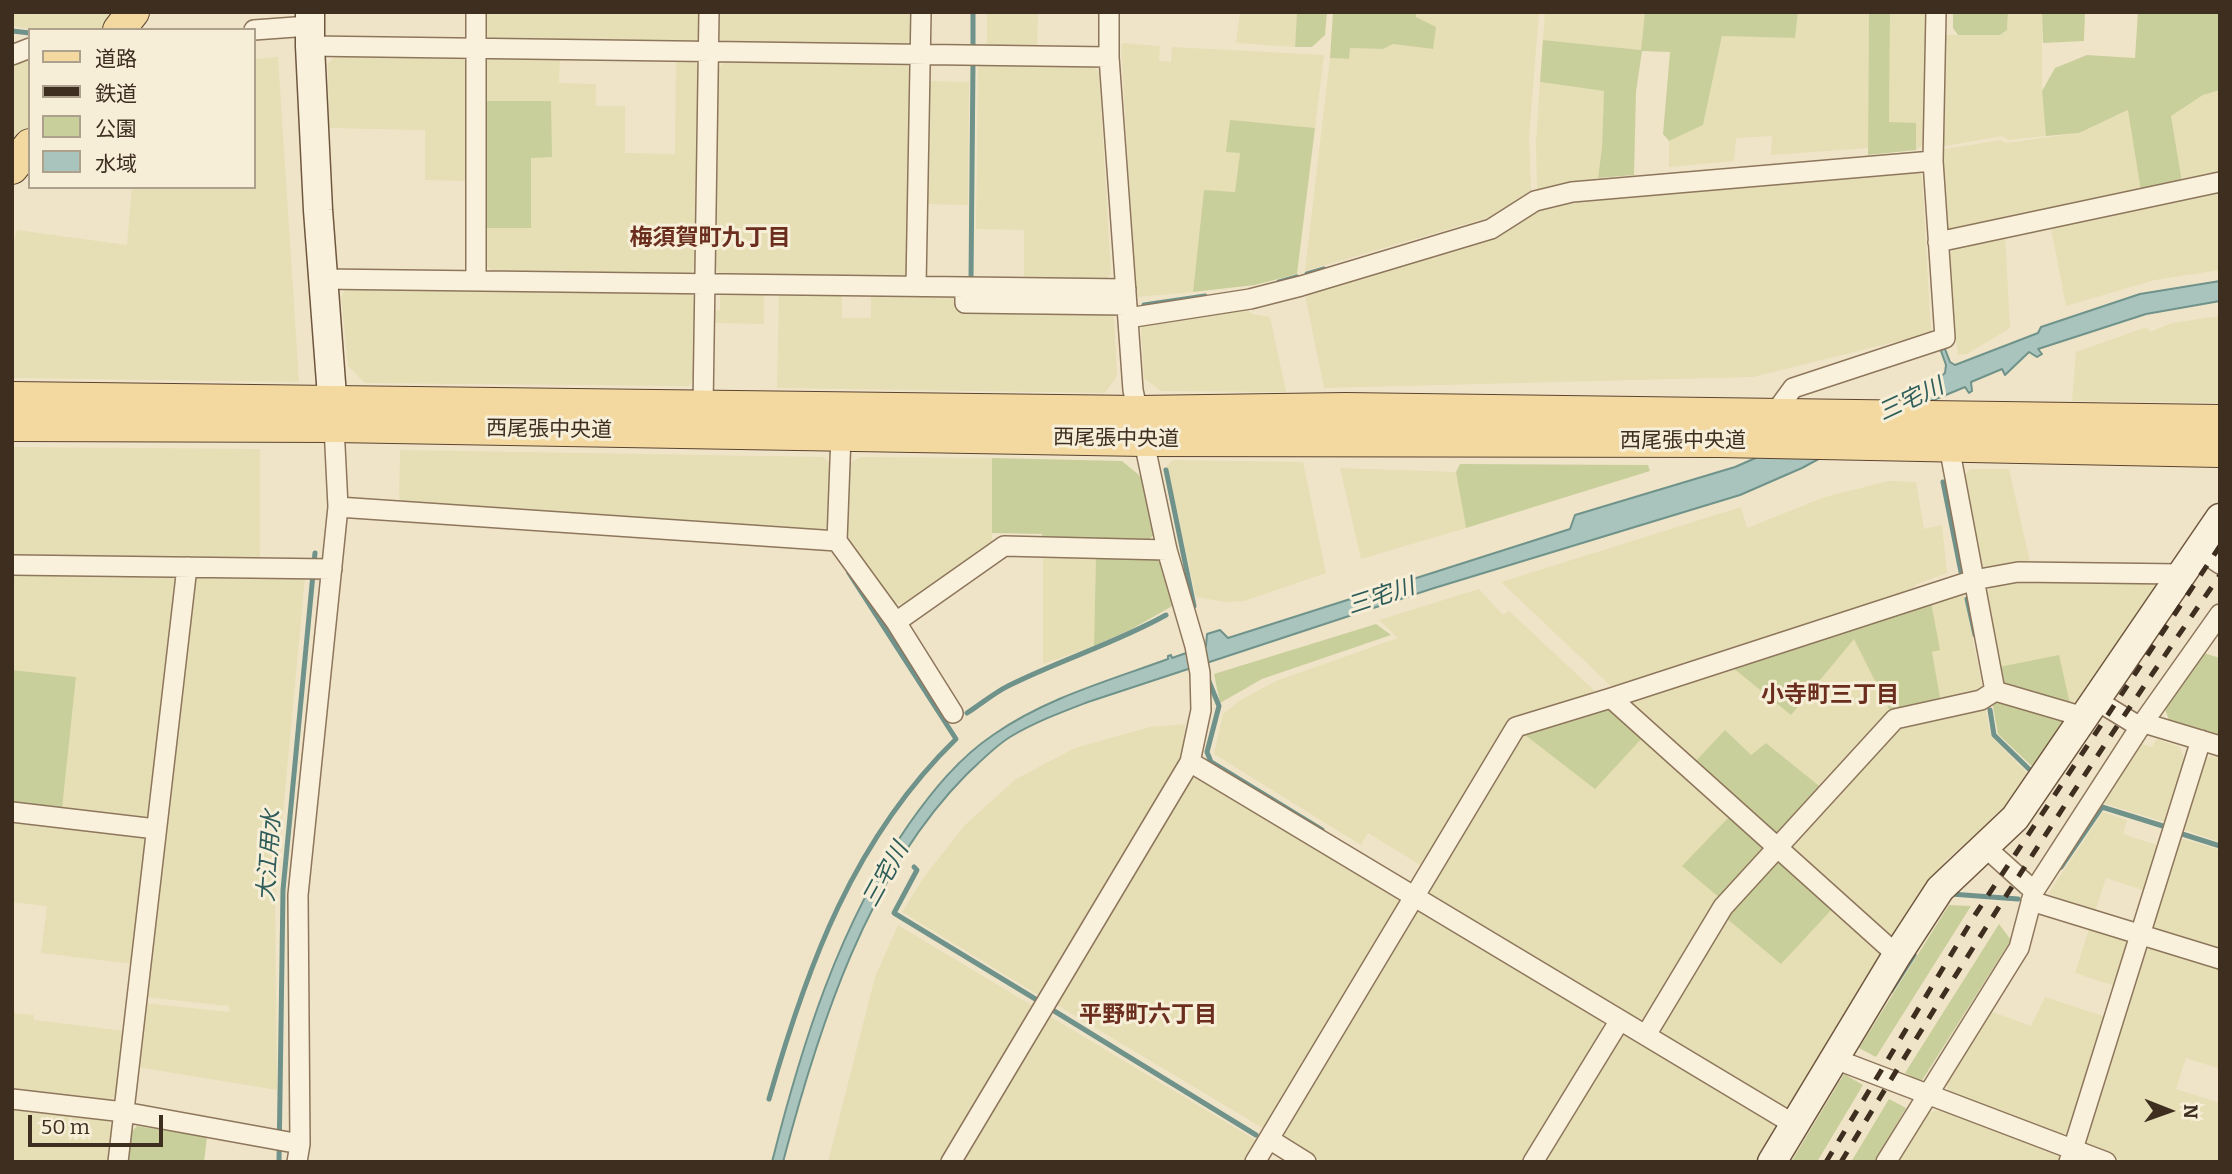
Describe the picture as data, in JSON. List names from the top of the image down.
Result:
{
  "streets": {
    "main road": ["西尾張中央道"]
  },
  "districts": ["梅須賀町九丁目", "小寺町三丁目", "平野町六丁目"],
  "water": ["三宅川", "大江用水"],
  "legend": [
    "道路",
    "鉄道",
    "公園",
    "水域"
  ],
  "scale_bar": "50 m",
  "north": "right"
}
